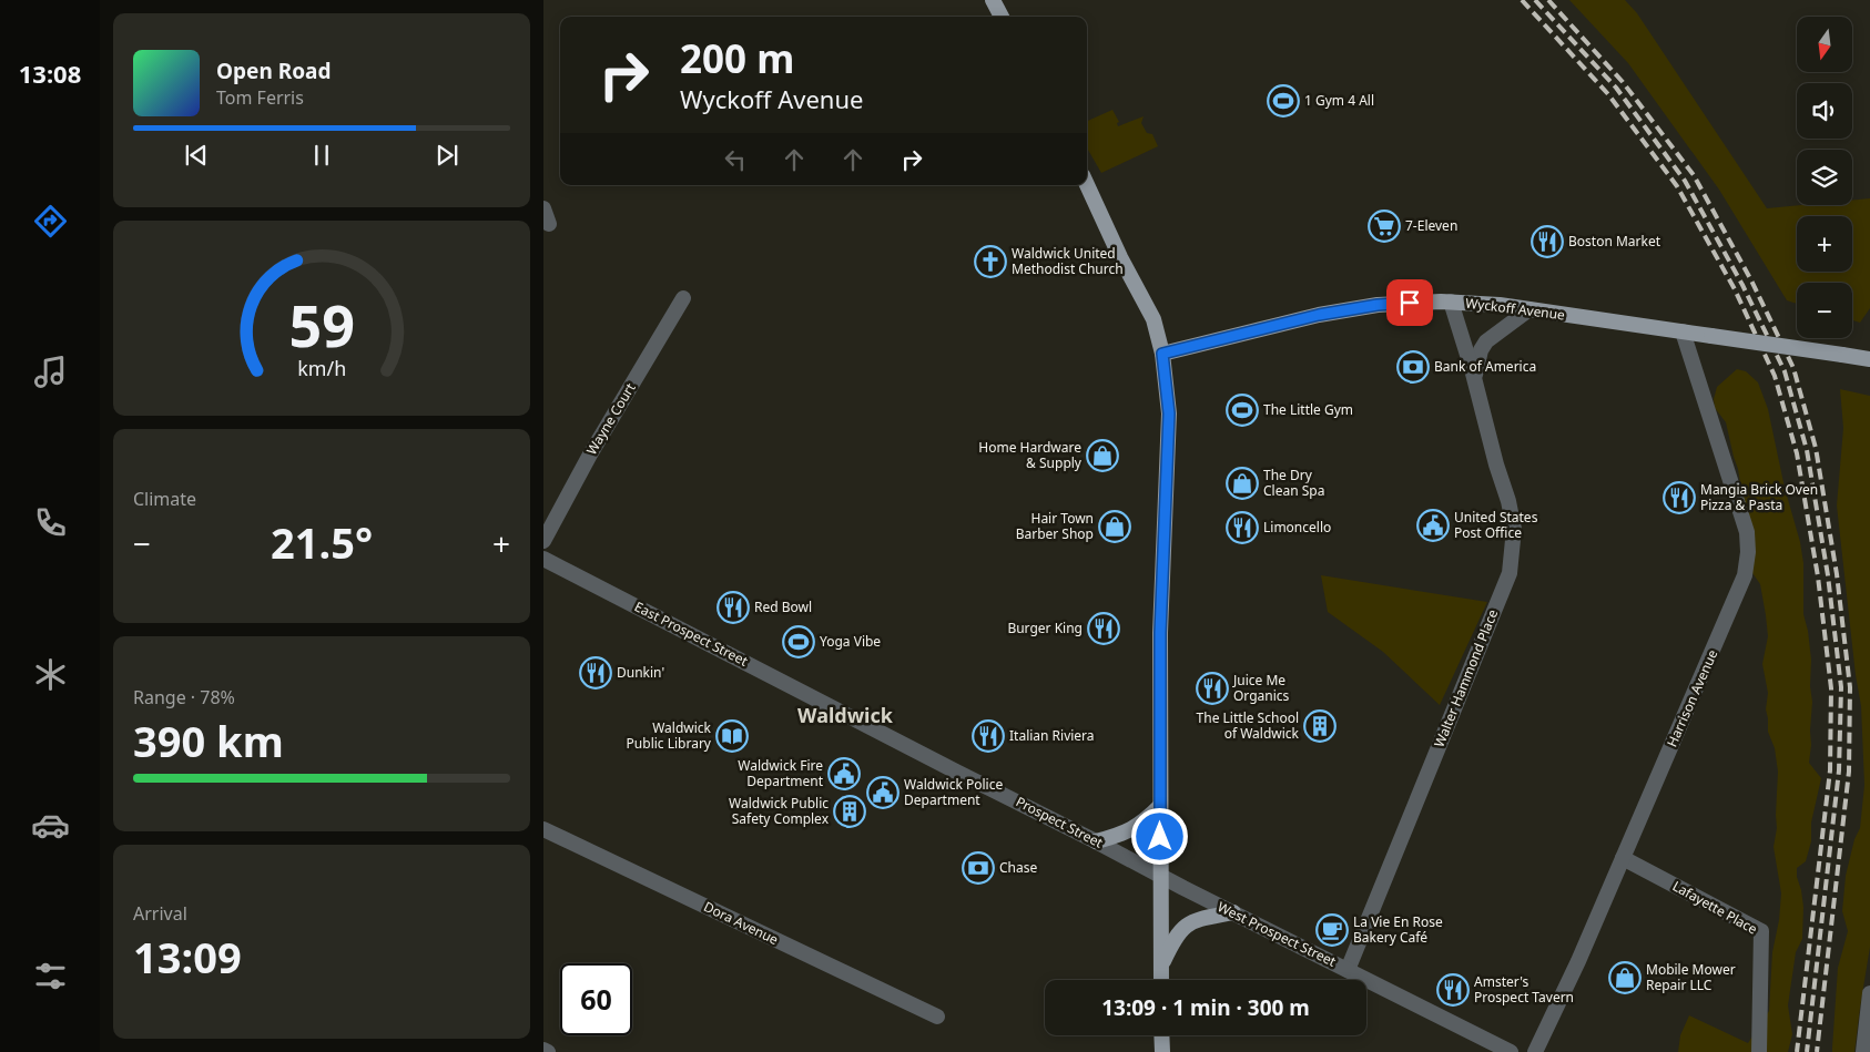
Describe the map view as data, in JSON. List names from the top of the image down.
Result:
{
  "streets": {
    "main road": ["Wyckoff Avenue"],
    "street": [
      "Wayne Court",
      "East Prospect Street",
      "Walter Hammond Place",
      "Harrison Avenue",
      "Prospect Street",
      "Lafayette Place",
      "Dora Avenue",
      "West Prospect Street"
    ]
  },
  "crossings": [
    ["Wyckoff Avenue", "Walter Hammond Place"],
    ["Wyckoff Avenue", "Harrison Avenue"],
    ["East Prospect Street", "Prospect Street"],
    ["Walter Hammond Place", "West Prospect Street"],
    ["Harrison Avenue", "Lafayette Place"],
    ["Prospect Street", "West Prospect Street"]
  ],
  "districts": ["Waldwick"],
  "places": {
    "sports": ["1 Gym 4 All", "The Little Gym", "Yoga Vibe"],
    "supermarket": ["7-Eleven"],
    "restaurant": [
      "Boston Market",
      "Mangia Brick Oven Pizza & Pasta",
      "Limoncello",
      "Red Bowl",
      "Burger King",
      "Dunkin'",
      "Juice Me Organics",
      "Italian Riviera",
      "Amster's Prospect Tavern"
    ],
    "church": ["Waldwick United Methodist Church"],
    "bank": ["Bank of America", "Chase"],
    "shop": [
      "Home Hardware & Supply",
      "The Dry Clean Spa",
      "Hair Town Barber Shop",
      "Mobile Mower Repair LLC"
    ],
    "public building": ["United States Post Office", "Waldwick Fire Department", "Waldwick Police Department"],
    "building": ["The Little School of Waldwick", "Waldwick Public Safety Complex"],
    "library": ["Waldwick Public Library"],
    "cafe": ["La Vie En Rose Bakery Café"]
  },
  "north": "bottom",
  "page": {
    "tabs": "13:08",
    "map_buttons": ["+", "−"],
    "turn": ["200 m", "Wyckoff Avenue"],
    "song": ["Open Road", "Tom Ferris"],
    "tile": [
      "Climate",
      ["Range · 78%", "390 km"],
      ["Arrival", "13:09"]
    ],
    "heat": ["−", "21.5°", "+"],
    "limit": "60",
    "trip": "13:09 · 1 min · 300 m",
    "gauge": ["59", "km/h"]
  }
}
